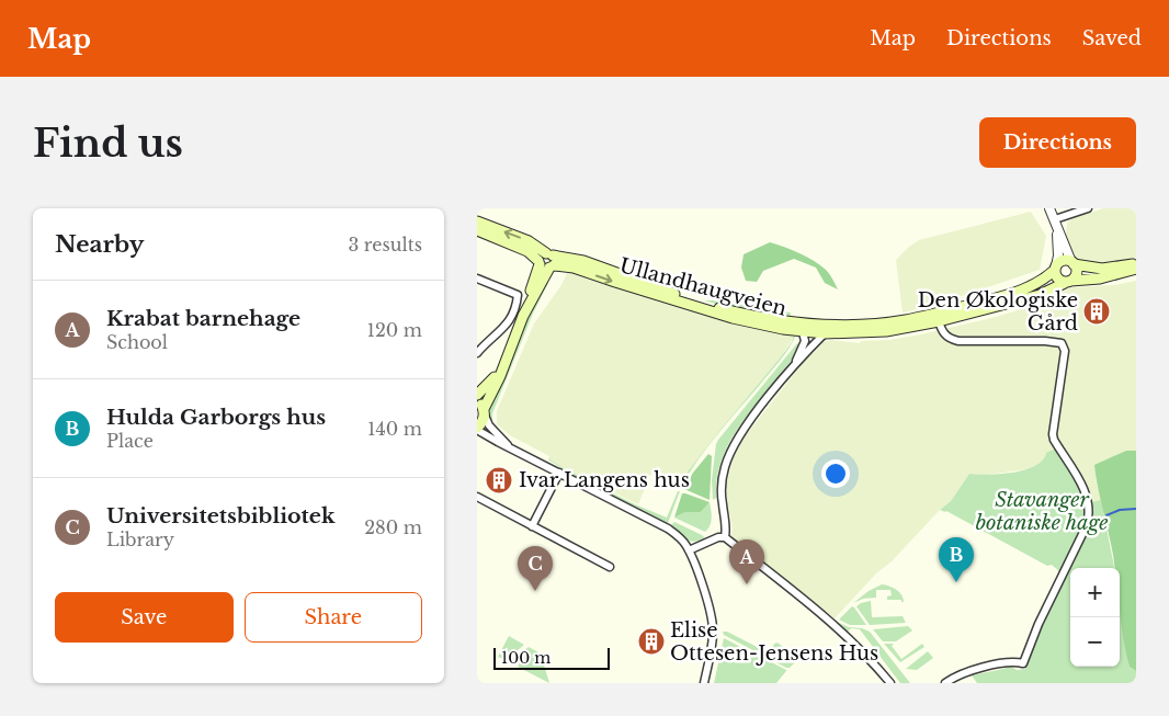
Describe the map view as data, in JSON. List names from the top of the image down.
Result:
{
  "streets": {
    "main road": ["Ullandhaugveien"]
  },
  "parks": ["Stavanger botaniske hage"],
  "places": {
    "building": ["Den Økologiske Gård", "Ivar Langens hus", "Elise Ottesen-Jensens Hus"]
  },
  "scale_bar": "100 m",
  "page": {
    "header": "Map",
    "nav": ["Map", "Directions", "Saved"],
    "buttons": [
      "Directions",
      ["Save", "Share"]
    ],
    "title": "Find us",
    "heading": ["Nearby", "3 results"],
    "list": [
      {
        "mark": "A",
        "name": "Krabat barnehage",
        "note": "School",
        "value": "120 m"
      },
      {
        "mark": "B",
        "name": "Hulda Garborgs hus",
        "note": "Place",
        "value": "140 m"
      },
      {
        "mark": "C",
        "name": "Universitetsbibliotek",
        "note": "Library",
        "value": "280 m"
      }
    ],
    "pins": ["B", "A", "C"],
    "map_buttons": ["+", "−"],
    "scale": "100 m"
  }
}
